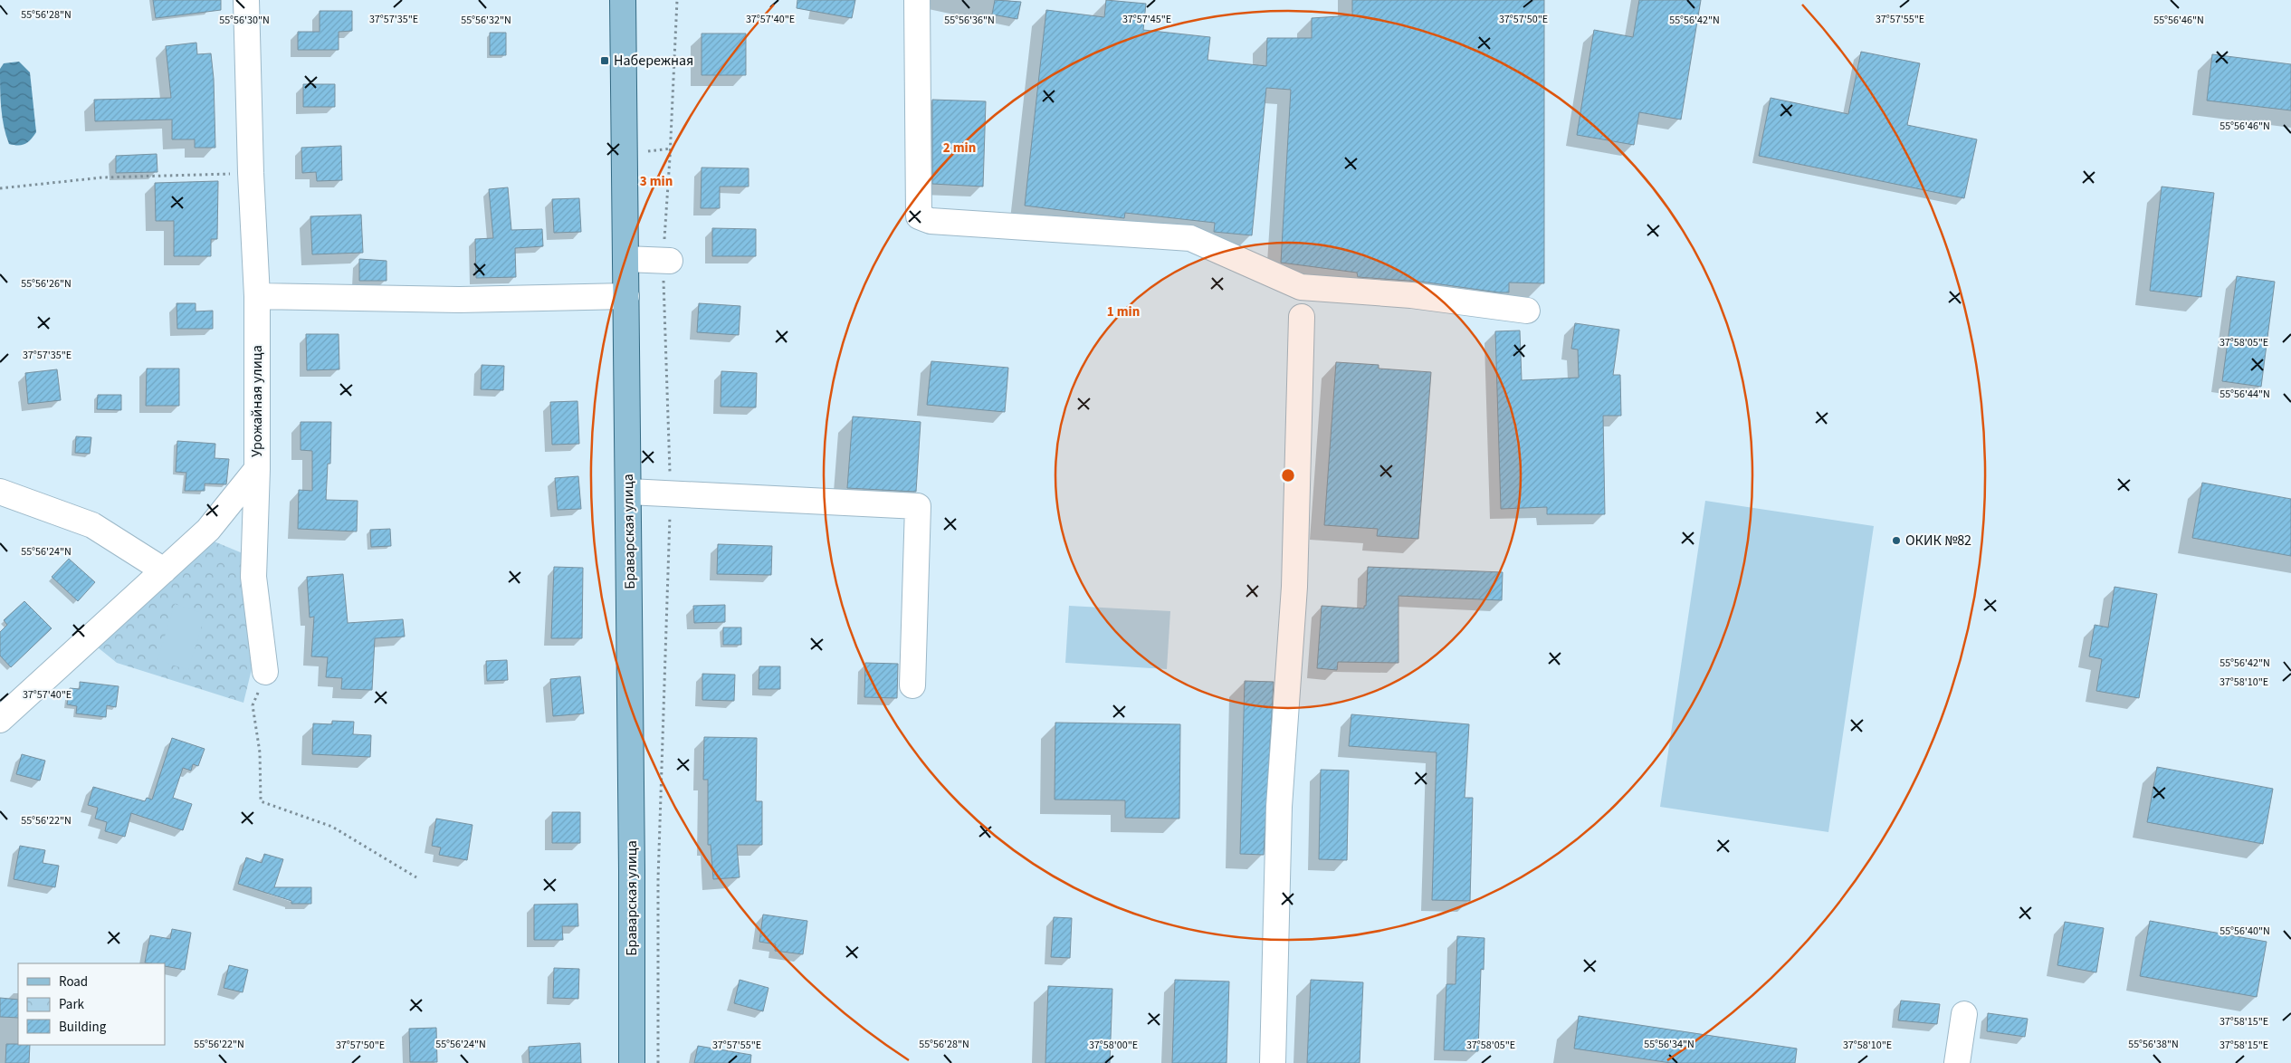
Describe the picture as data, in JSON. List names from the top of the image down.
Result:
{
  "streets": {
    "main road": ["Браварская улица"],
    "street": ["Урожайная улица"]
  },
  "places": {
    "transit": ["Набережная"],
    "other": ["ОКИК №82"]
  },
  "legend": ["Road", "Park", "Building"],
  "coordinates": [
    "55°56'28\"N",
    "37°57'35\"E",
    "37°57'50\"E",
    "37°57'40\"E",
    "37°57'45\"E",
    "37°57'55\"E",
    "55°56'30\"N",
    "55°56'32\"N",
    "55°56'36\"N",
    "55°56'42\"N",
    "55°56'46\"N",
    "55°56'26\"N",
    "37°58'05\"E",
    "55°56'44\"N",
    "55°56'24\"N",
    "37°58'10\"E",
    "55°56'22\"N",
    "55°56'40\"N",
    "37°58'15\"E",
    "55°56'34\"N",
    "55°56'38\"N",
    "37°58'00\"E"
  ],
  "rings": ["2 min", "3 min", "1 min"]
}
